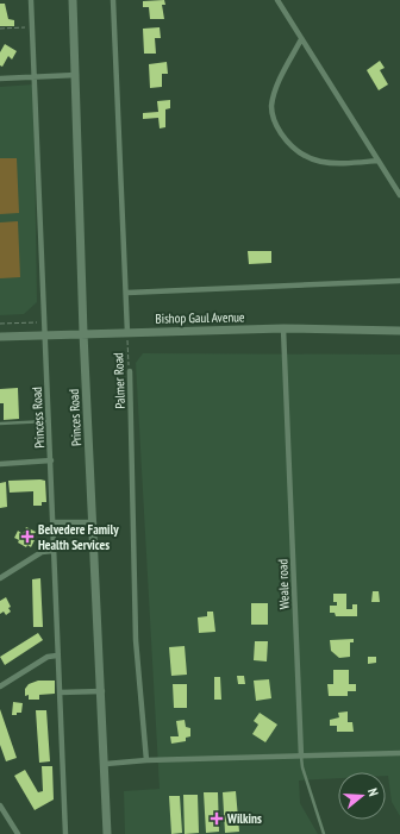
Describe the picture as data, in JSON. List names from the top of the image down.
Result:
{
  "streets": {
    "main road": ["Bishop Gaul Avenue", "Princes Road"],
    "street": ["Palmer Road", "Princess Road", "Weale road"]
  },
  "crossings": [
    ["Bishop Gaul Avenue", "Palmer Road"],
    ["Bishop Gaul Avenue", "Princess Road"],
    ["Bishop Gaul Avenue", "Princes Road"],
    ["Bishop Gaul Avenue", "Weale road"]
  ],
  "places": {
    "health": ["Belvedere Family Health Services", "Wilkins"]
  },
  "north": "right"
}
